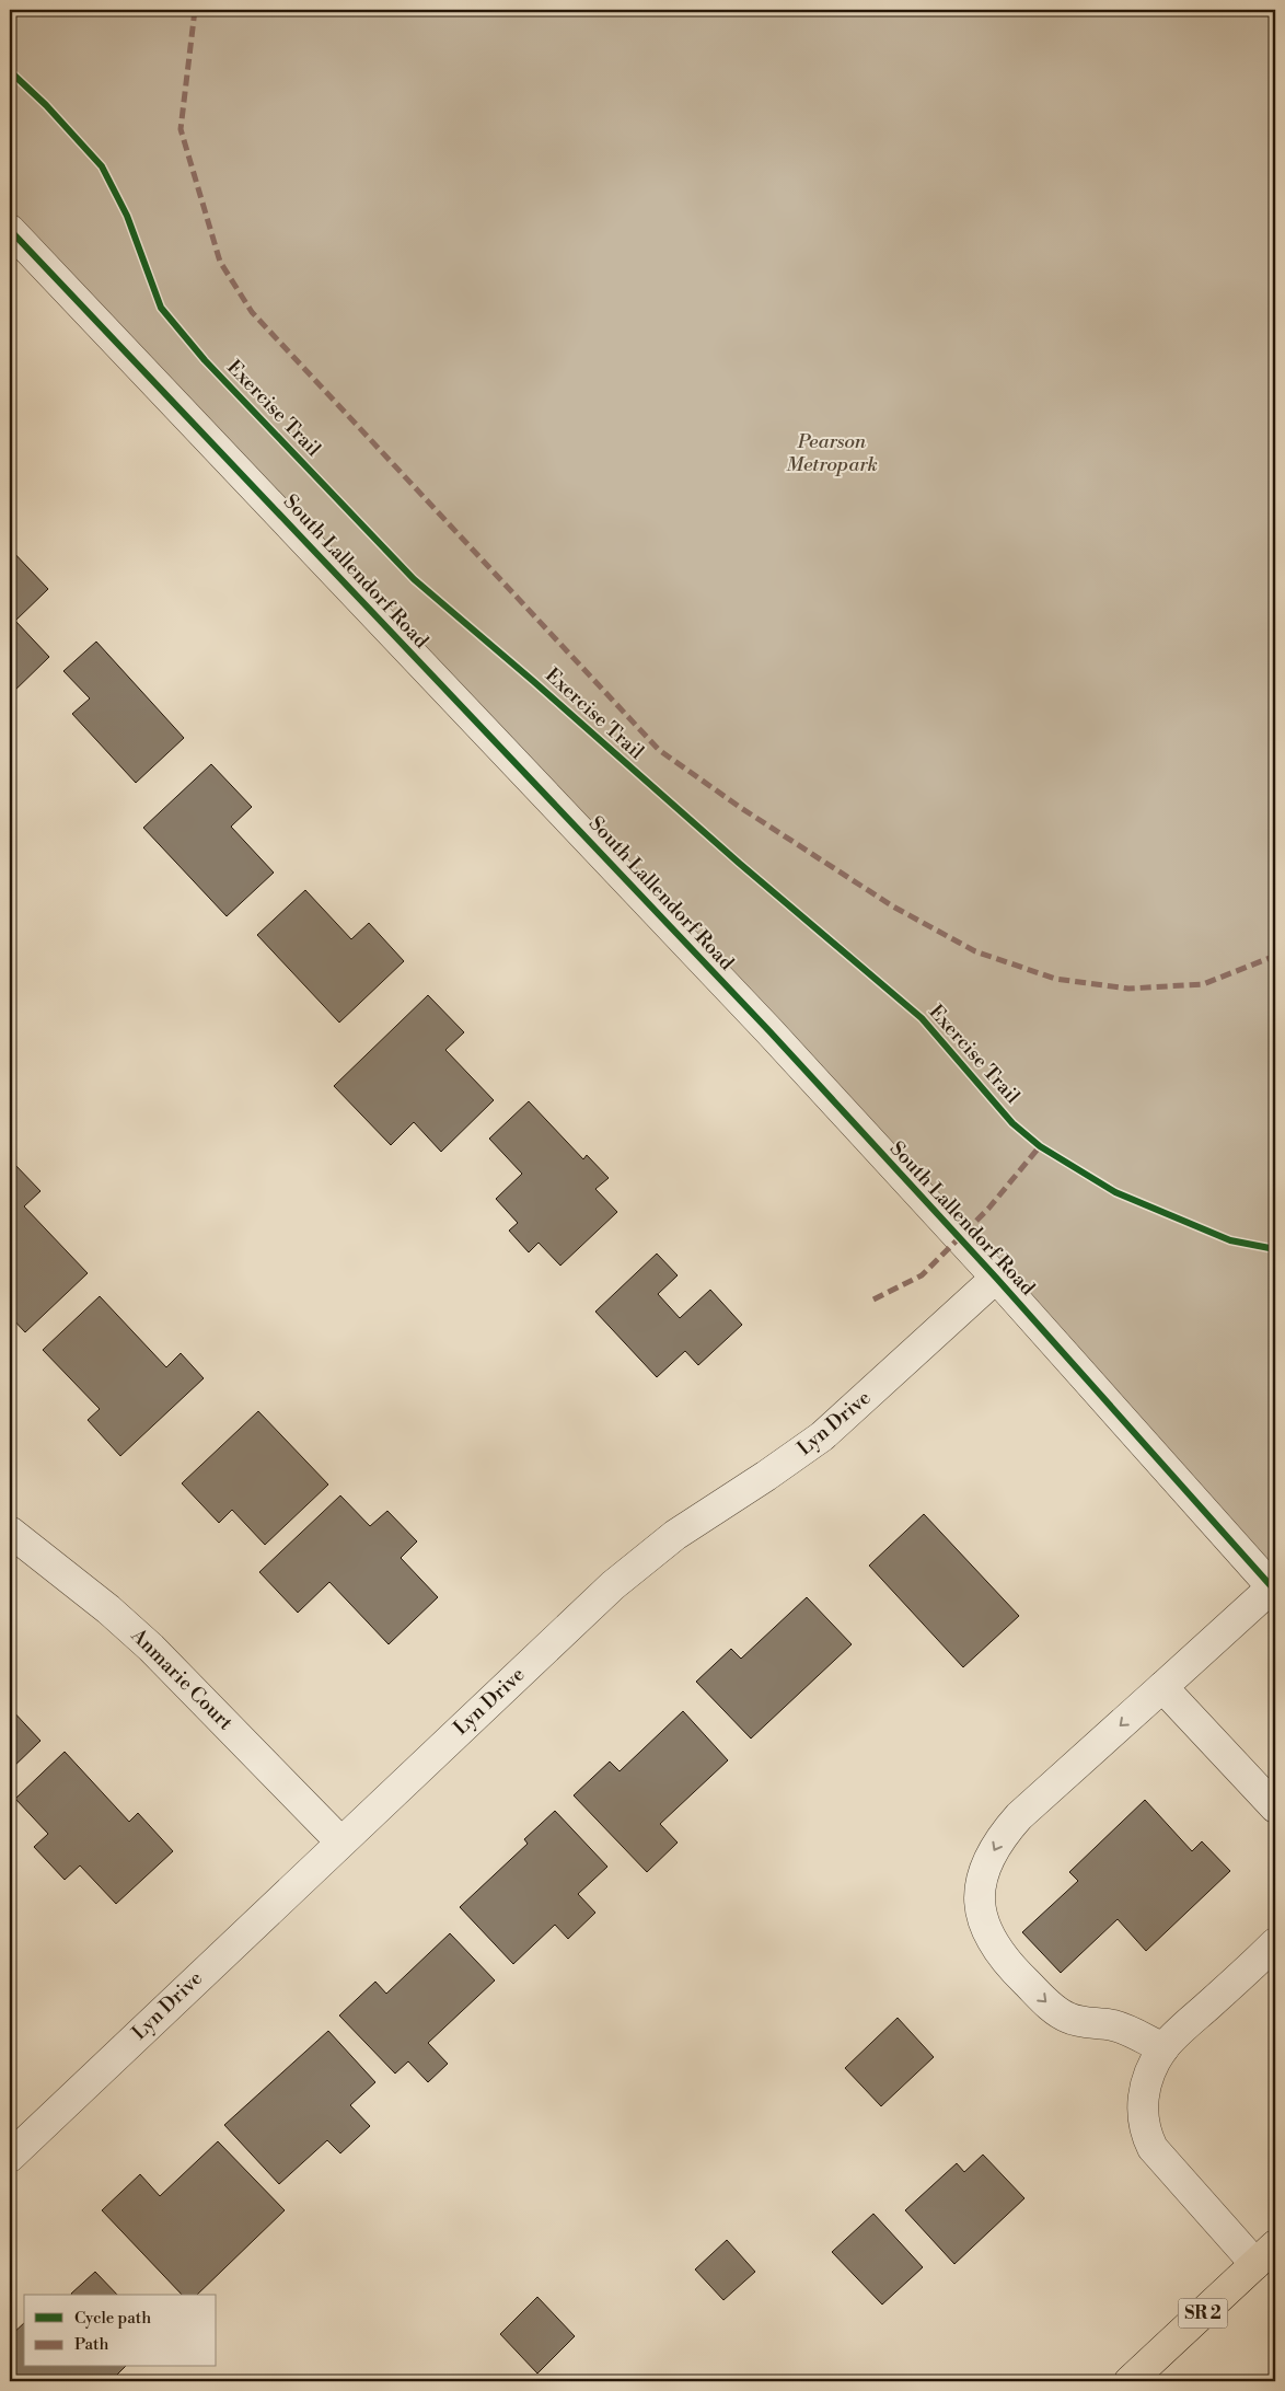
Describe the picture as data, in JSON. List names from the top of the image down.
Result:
{
  "streets": {
    "highway": ["SR 2"],
    "street": ["South Lallendorf Road", "Lyn Drive", "Anmarie Court"],
    "cycle path": ["Exercise Trail"]
  },
  "crossings": [
    ["South Lallendorf Road", "Lyn Drive"],
    ["Lyn Drive", "Anmarie Court"]
  ],
  "parks": ["Pearson Metropark"],
  "legend": ["Cycle path", "Path"]
}
